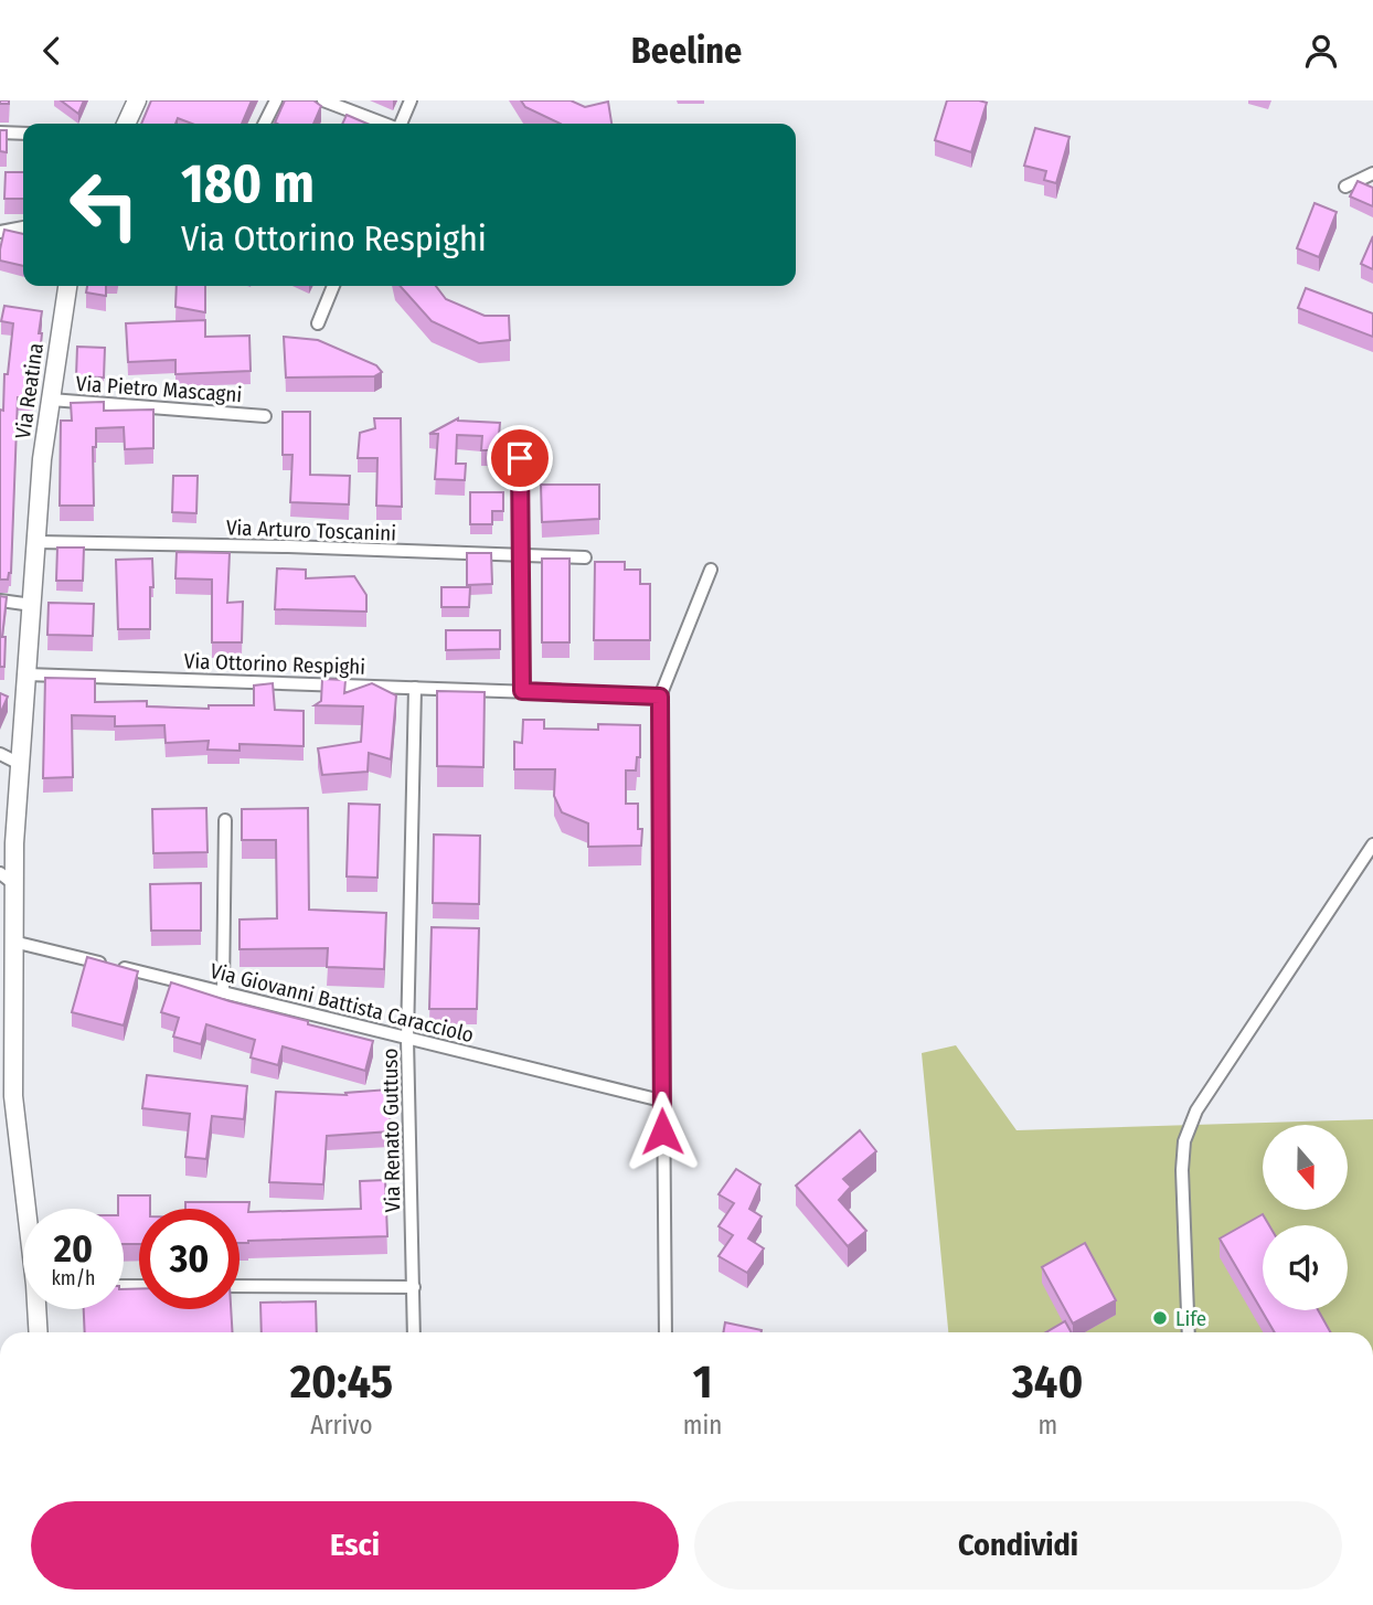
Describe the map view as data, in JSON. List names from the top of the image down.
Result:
{
  "streets": {
    "street": [
      "Via Pietro Mascagni",
      "Via Reatina",
      "Via Arturo Toscanini",
      "Via Ottorino Respighi",
      "Via Giovanni Battista Caracciolo",
      "Via Renato Guttuso"
    ]
  },
  "crossings": [
    ["Via Pietro Mascagni", "Via Reatina"],
    ["Via Reatina", "Via Arturo Toscanini"],
    ["Via Reatina", "Via Ottorino Respighi"],
    ["Via Reatina", "Via Giovanni Battista Caracciolo"],
    ["Via Ottorino Respighi", "Via Renato Guttuso"],
    ["Via Giovanni Battista Caracciolo", "Via Renato Guttuso"]
  ],
  "places": ["Life"],
  "north": "bottom",
  "page": {
    "header": "Beeline",
    "turn": ["180 m", "Via Ottorino Respighi"],
    "speed": "20 km/h",
    "limit": "30",
    "eta": [
      "20:45",
      "Arrivo",
      "1",
      "min",
      "340",
      "m"
    ],
    "buttons": ["Esci", "Condividi"]
  }
}
